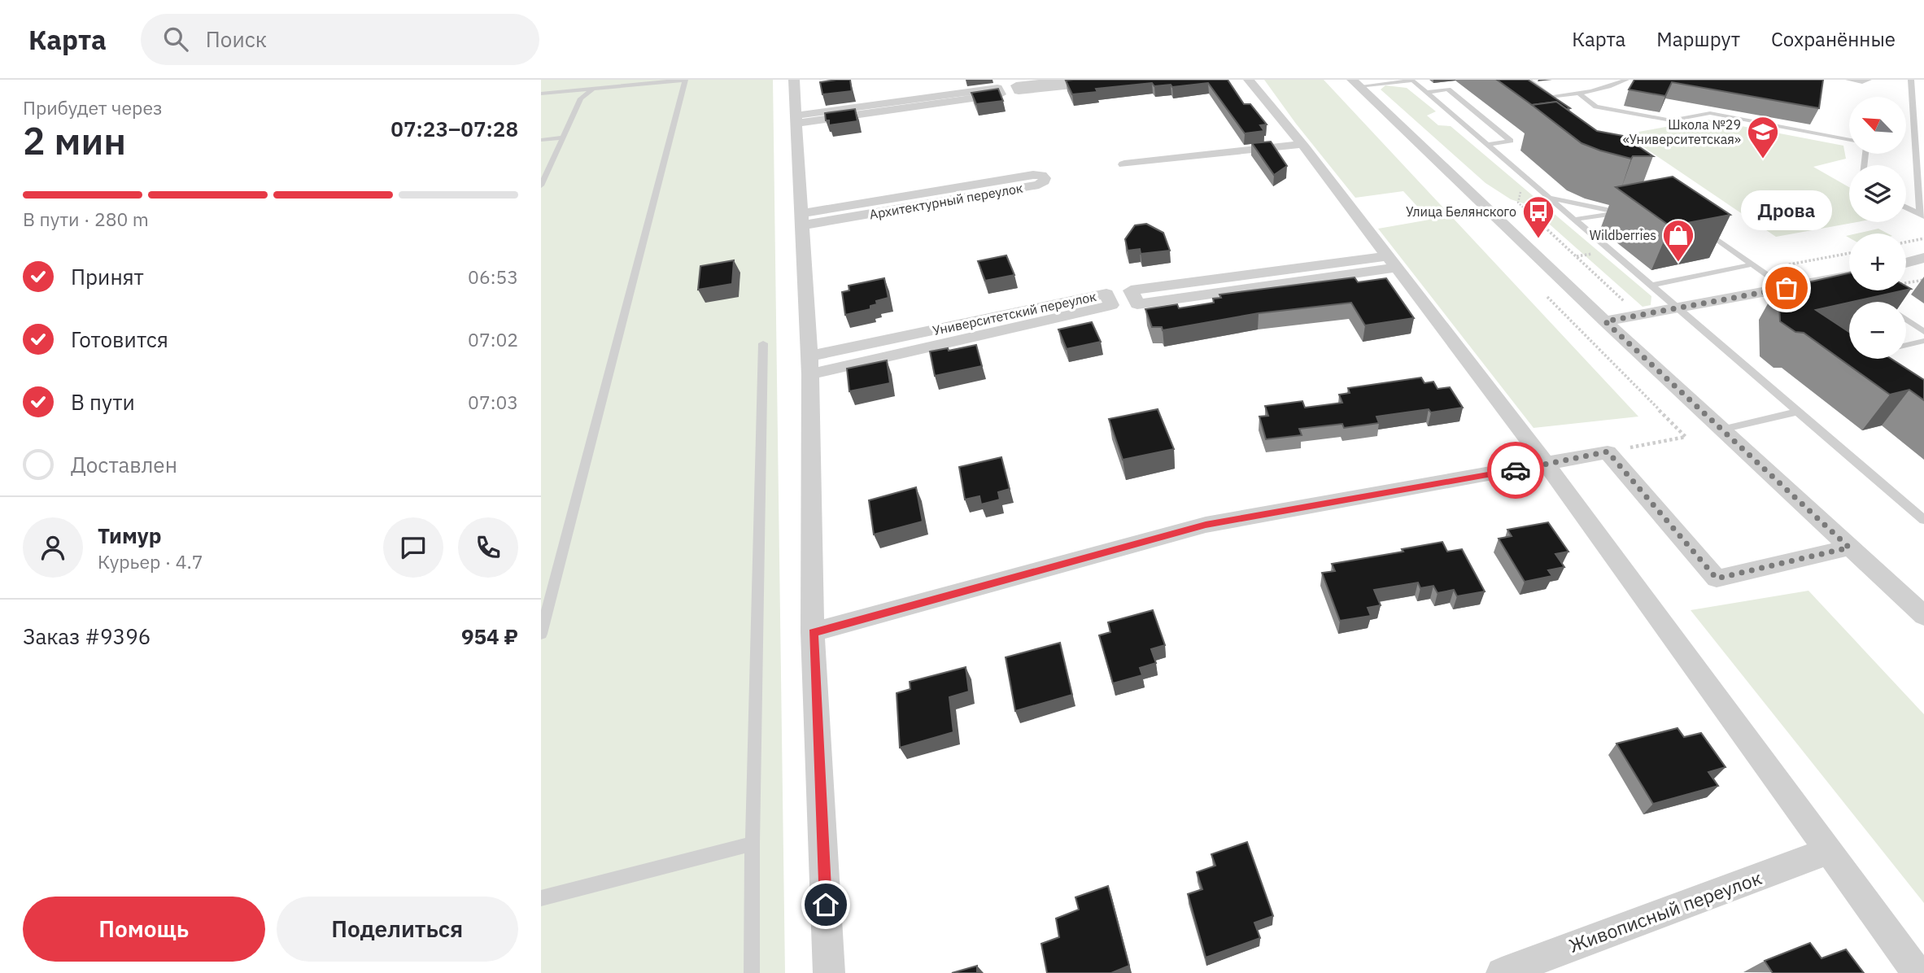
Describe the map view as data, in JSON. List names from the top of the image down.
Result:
{
  "streets": {
    "street": ["Архитектурный переулок", "Университетский переулок", "Живописный переулок"]
  },
  "places": {
    "school or university": ["Школа №29 «Университетская»"],
    "bus stop": ["Улица Белянского"],
    "shop": ["Wildberries"],
    "other": ["Дрова"]
  },
  "north": "top left",
  "page": {
    "header": "Карта",
    "search": "Поиск",
    "nav": ["Карта", "Маршрут", "Сохранённые"],
    "heading": ["2 мин", "Прибудет через", "07:23–07:28"],
    "panel": [
      "Тимур",
      "Курьер · 4.7",
      "Заказ #9396",
      "954 ₽"
    ],
    "map_buttons": ["+", "−"],
    "bar": "В пути · 280 m",
    "bubble": "Дрова",
    "list": [
      ["Принят", "06:53"],
      ["Готовится", "07:02"],
      ["В пути", "07:03"],
      "Доставлен"
    ],
    "buttons": ["Помощь", "Поделиться"]
  }
}
